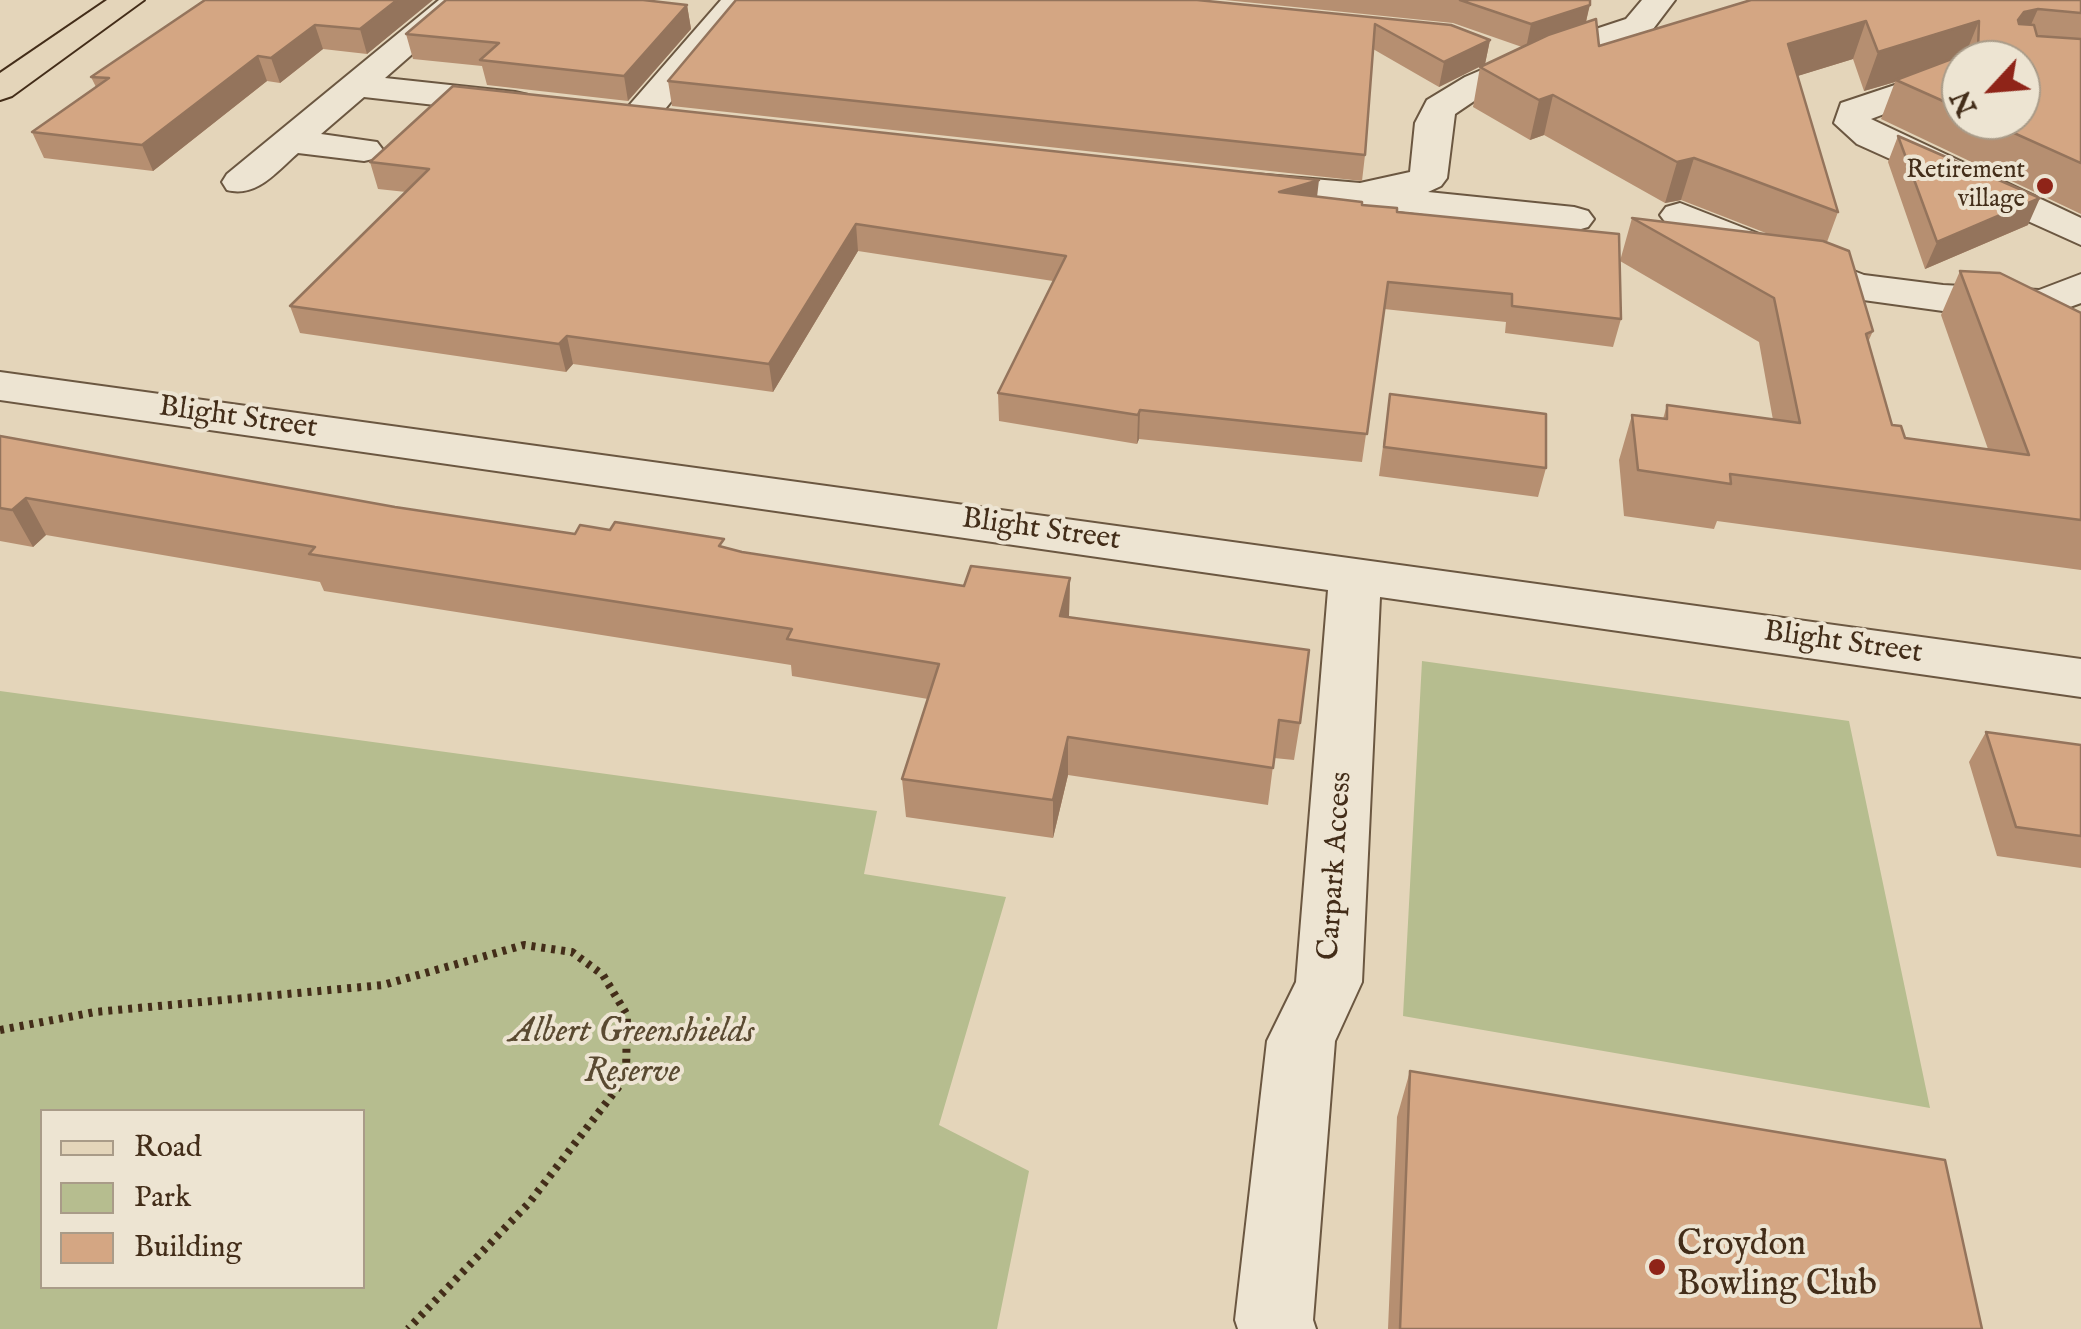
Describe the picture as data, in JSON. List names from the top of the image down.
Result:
{
  "streets": {
    "street": ["Blight Street", "Carpark Access"]
  },
  "crossings": [
    ["Blight Street", "Carpark Access"]
  ],
  "parks": ["Albert Greenshields Reserve"],
  "places": ["Retirement village", "Croydon Bowling Club"],
  "legend": ["Road", "Park", "Building"],
  "north": "bottom left"
}
